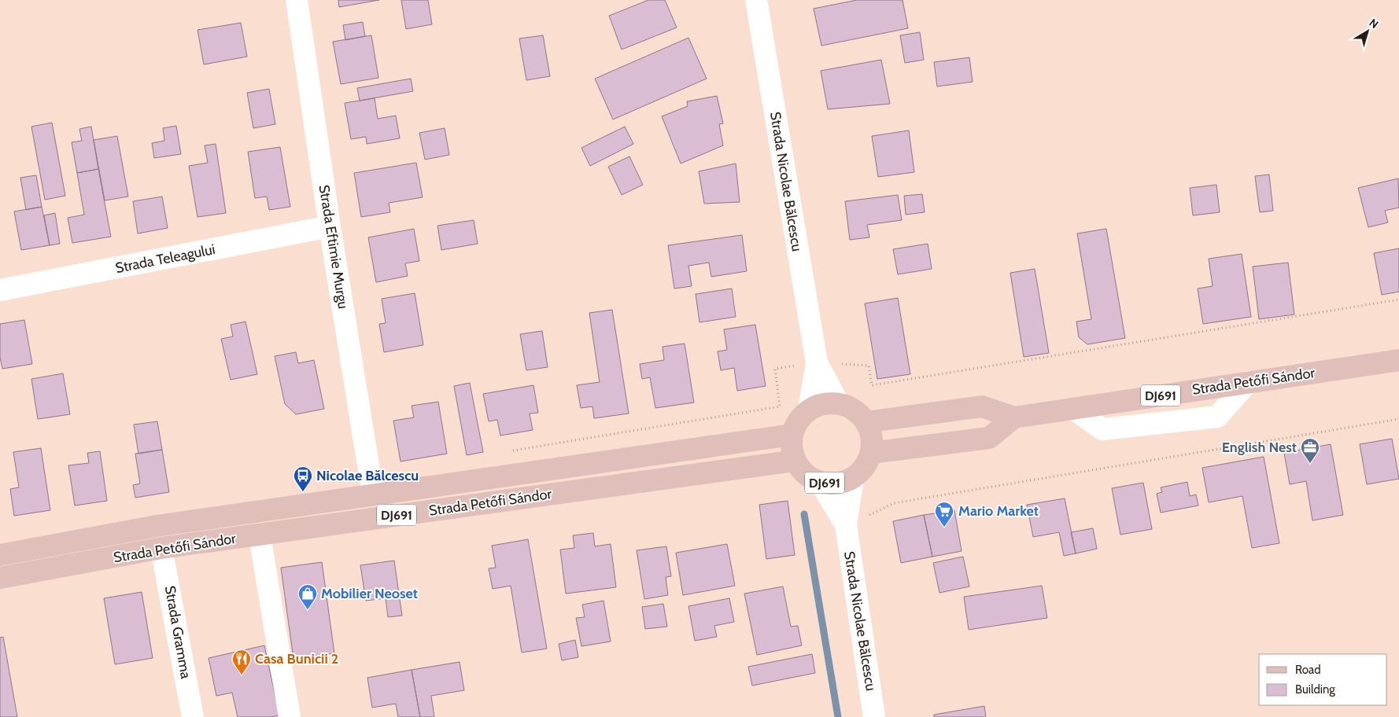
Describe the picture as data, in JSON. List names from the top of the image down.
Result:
{
  "streets": {
    "main road": ["Strada Petőfi Sándor", "DJ691"],
    "street": [
      "Strada Nicolae Bălcescu",
      "Strada Eftimie Murgu",
      "Strada Teleagului",
      "Strada Gramma"
    ]
  },
  "crossings": [
    ["Strada Nicolae Bălcescu", "Strada Petőfi Sándor"],
    ["Strada Nicolae Bălcescu", "DJ691"],
    ["Strada Eftimie Murgu", "Strada Teleagului"],
    ["Strada Eftimie Murgu", "Strada Petőfi Sándor"],
    ["Strada Petőfi Sándor", "DJ691"],
    ["Strada Petőfi Sándor", "Strada Gramma"]
  ],
  "places": {
    "office": ["English Nest"],
    "bus stop": ["Nicolae Bălcescu"],
    "supermarket": ["Mario Market"],
    "shop": ["Mobilier Neoset"],
    "restaurant": ["Casa Bunicii 2"]
  },
  "legend": ["Road", "Building"],
  "north": "top right"
}
